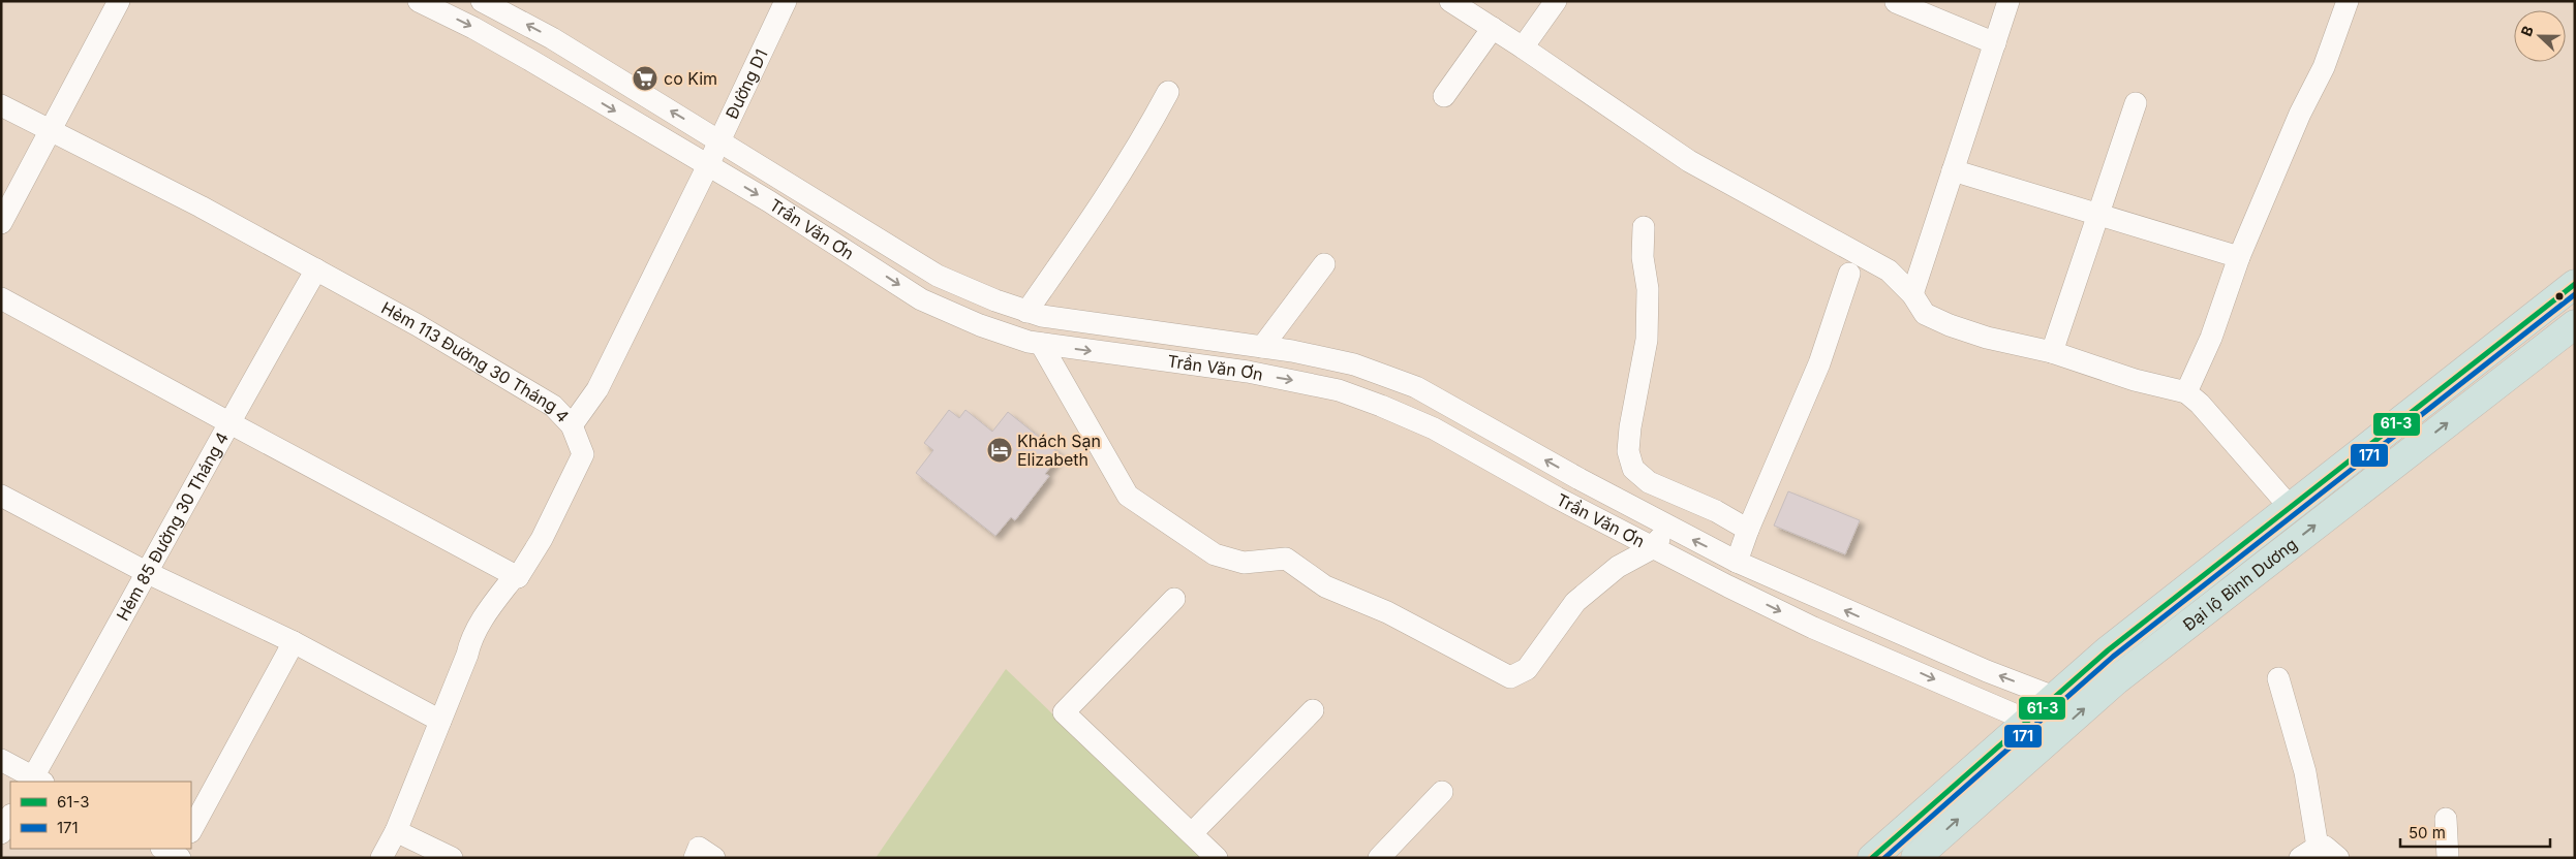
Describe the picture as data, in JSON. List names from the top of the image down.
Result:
{
  "streets": {
    "highway": ["Đại lộ Bình Dương"],
    "street": [
      "Đường D1",
      "Trần Văn Ơn",
      "Hẻm 113 Đường 30 Tháng 4",
      "Hẻm 85 Đường 30 Tháng 4"
    ]
  },
  "crossings": [
    ["Đường D1", "Trần Văn Ơn"],
    ["Đường D1", "Hẻm 113 Đường 30 Tháng 4"],
    ["Trần Văn Ơn", "Đại lộ Bình Dương"],
    ["Hẻm 113 Đường 30 Tháng 4", "Hẻm 85 Đường 30 Tháng 4"]
  ],
  "places": {
    "supermarket": ["co Kim"],
    "hotel": ["Khách Sạn Elizabeth"]
  },
  "lines": ["transit line 61-3", "transit line 171"],
  "legend": ["61-3", "171"],
  "scale_bar": "50 m",
  "north": "left"
}
